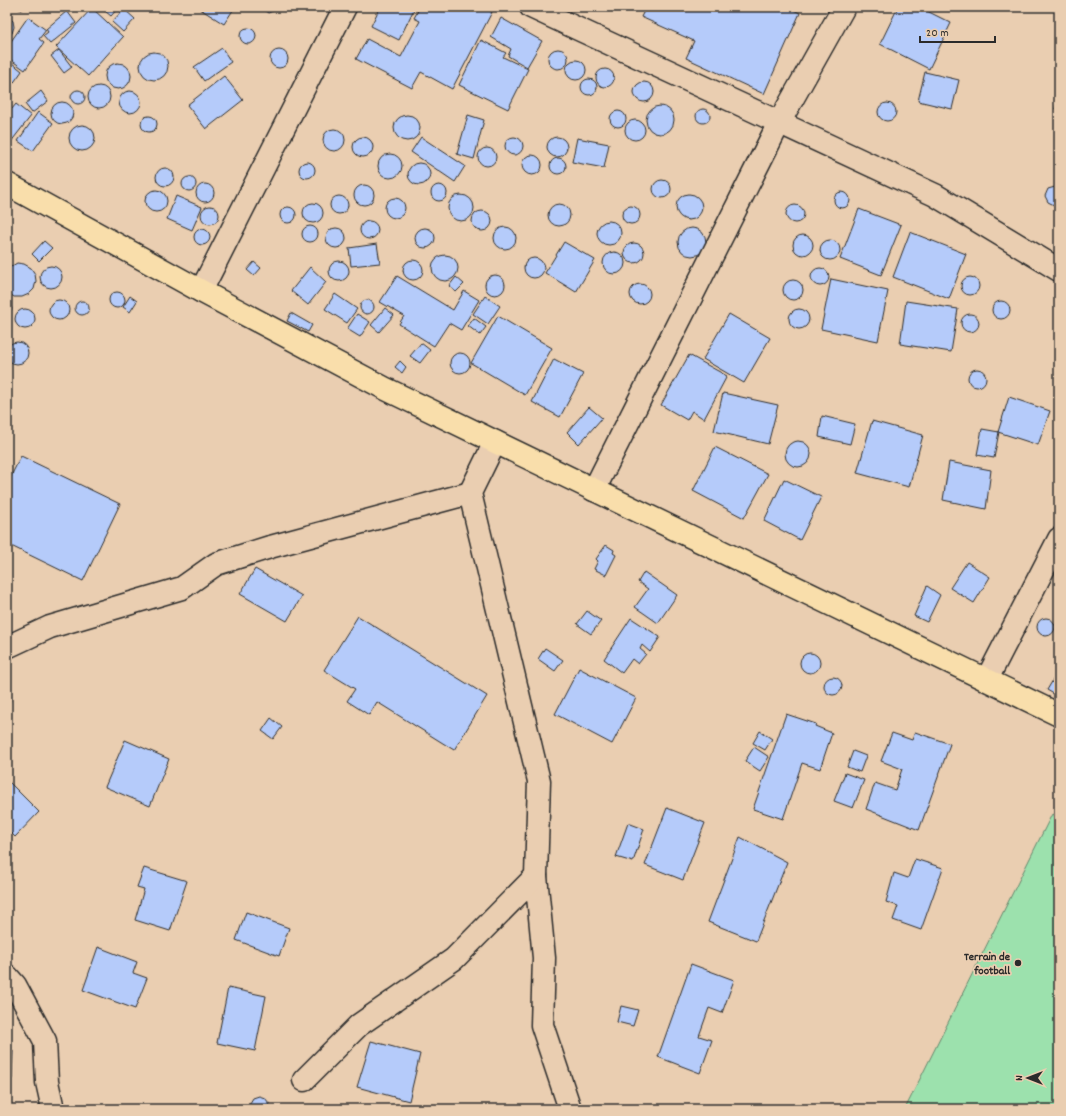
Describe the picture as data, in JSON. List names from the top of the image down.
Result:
{
  "places": ["Terrain de football"],
  "scale_bar": "20 m",
  "north": "left"
}
